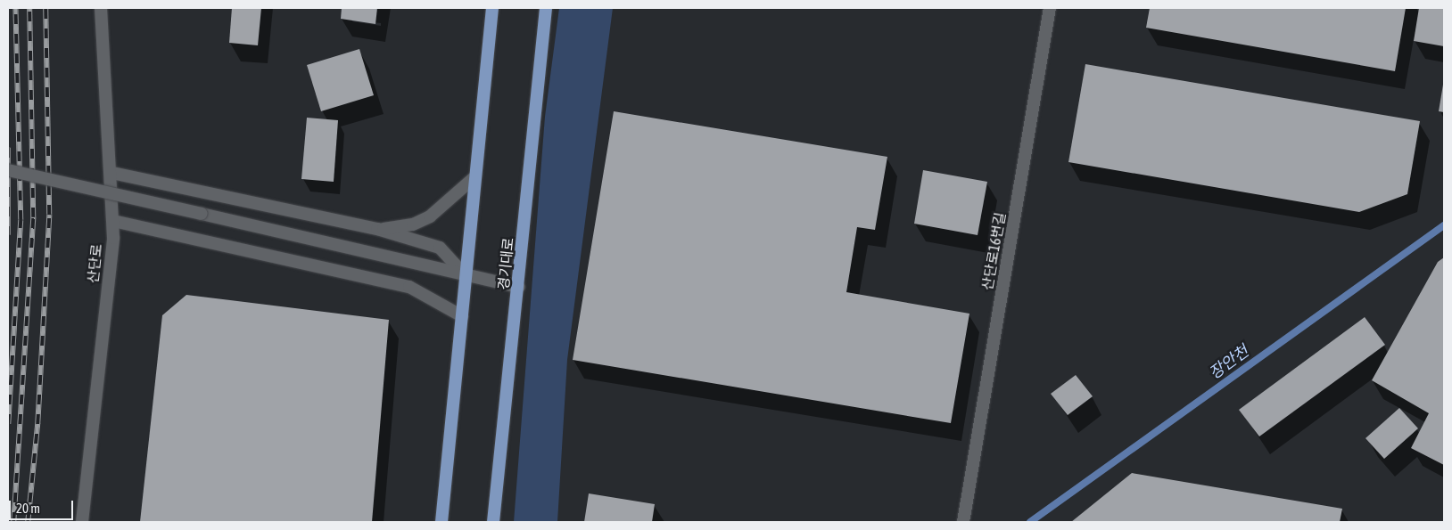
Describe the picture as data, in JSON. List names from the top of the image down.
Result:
{
  "streets": {
    "main road": ["경기대로"],
    "street": ["산단로16번길", "산단로"]
  },
  "water": ["장안천"],
  "scale_bar": "20 m"
}
